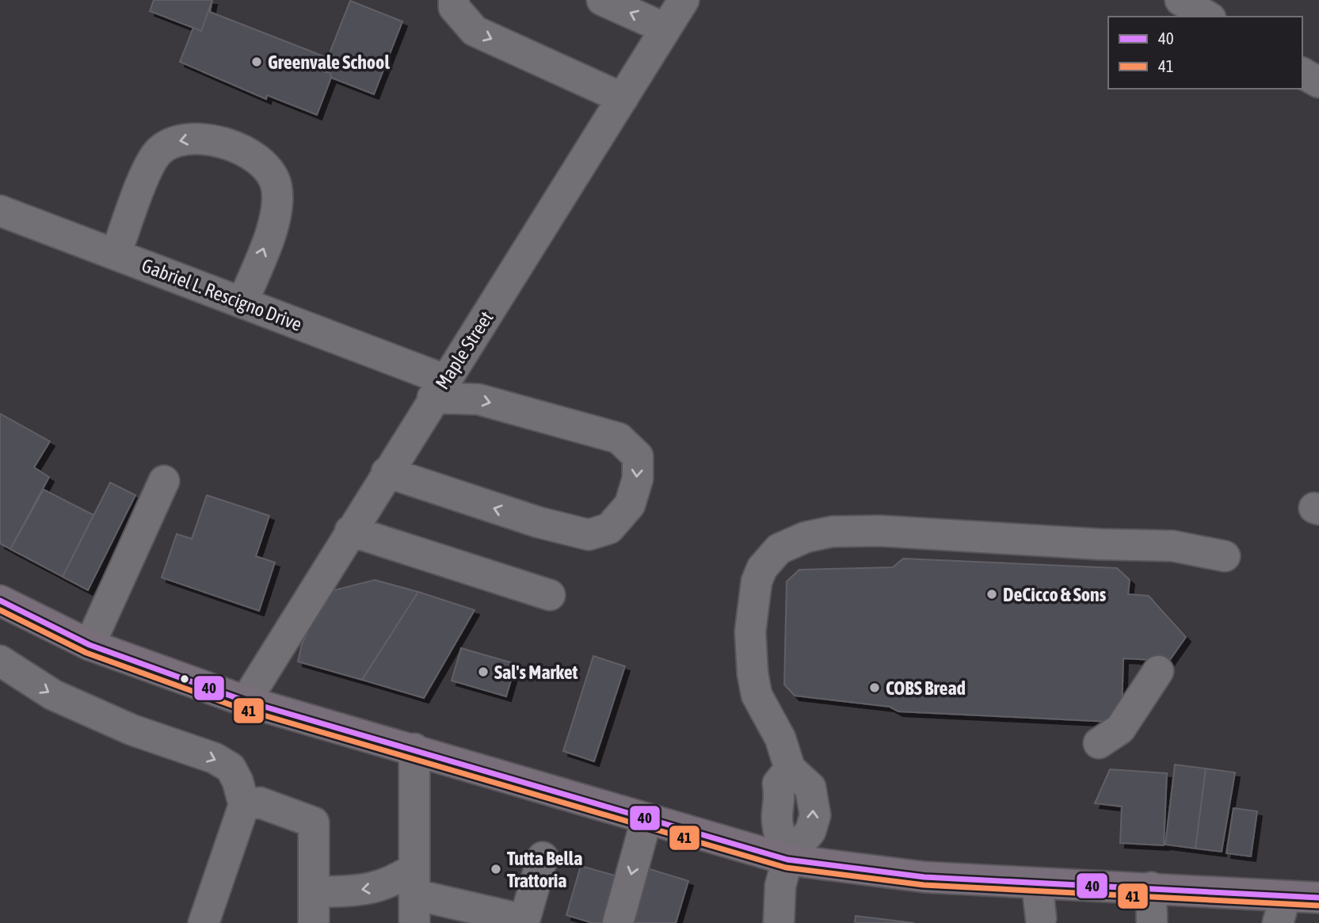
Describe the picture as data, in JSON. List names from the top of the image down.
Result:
{
  "streets": {
    "street": ["Gabriel L. Rescigno Drive", "Maple Street"]
  },
  "crossings": [
    ["Gabriel L. Rescigno Drive", "Maple Street"]
  ],
  "places": [
    "Greenvale School",
    "DeCicco & Sons",
    "Sal's Market",
    "COBS Bread",
    "Tutta Bella Trattoria"
  ],
  "lines": ["transit line 40", "transit line 41"],
  "legend": ["40", "41"]
}
